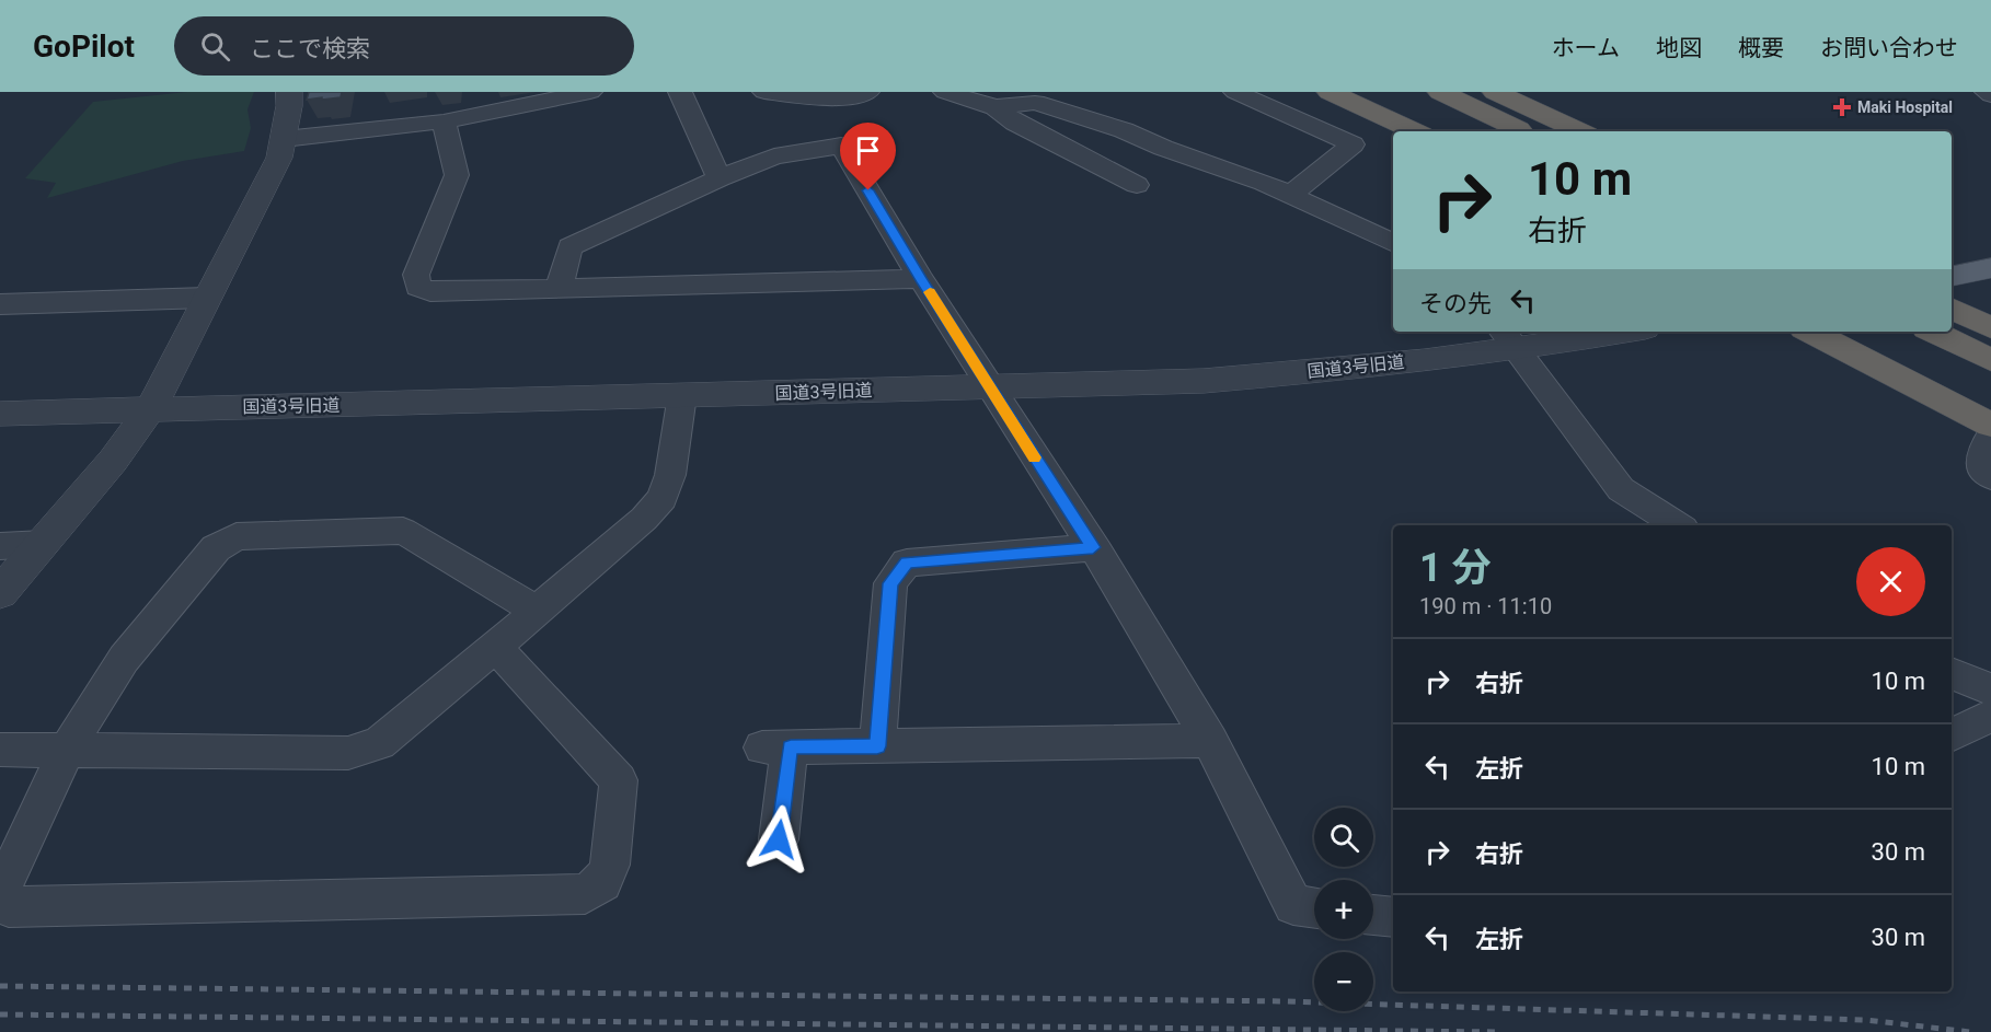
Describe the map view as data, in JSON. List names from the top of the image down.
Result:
{
  "streets": {
    "street": ["国道3号旧道"]
  },
  "places": {
    "health": ["Maki Hospital"]
  },
  "page": {
    "header": "GoPilot",
    "search": "ここで検索",
    "nav": [
      "ホーム",
      "地図",
      "概要",
      "お問い合わせ"
    ],
    "turn": ["10 m", "右折"],
    "then": "その先",
    "heading": ["1 分", "190 m · 11:10"],
    "list": [
      {
        "name": "右折",
        "value": "10 m"
      },
      {
        "name": "左折",
        "value": "10 m"
      },
      {
        "name": "右折",
        "value": "30 m"
      },
      {
        "name": "左折",
        "value": "30 m"
      }
    ],
    "map_buttons": ["+", "−"]
  }
}
